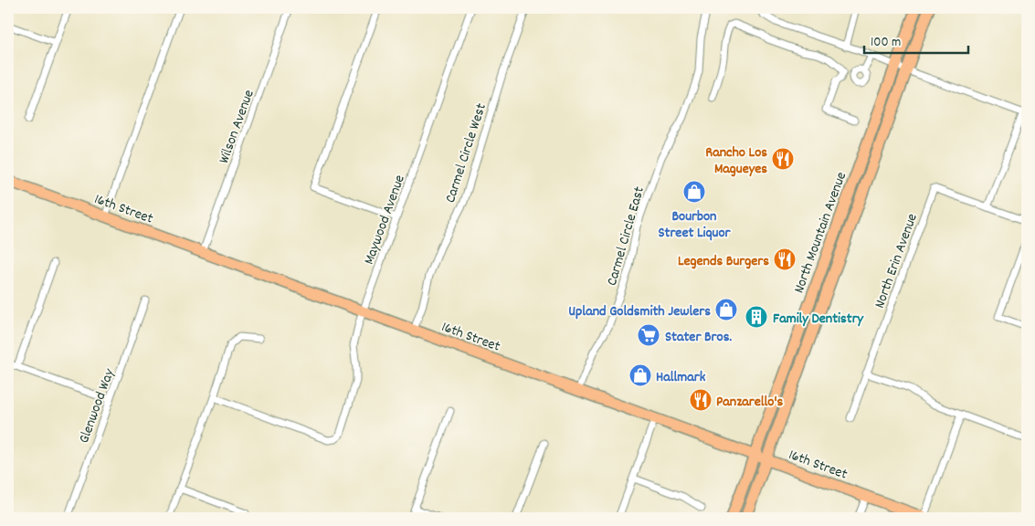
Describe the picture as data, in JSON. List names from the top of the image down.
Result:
{
  "streets": {
    "main road": ["16th Street", "North Mountain Avenue"],
    "street": [
      "Wilson Avenue",
      "Carmel Circle West",
      "Maywood Avenue",
      "Carmel Circle East",
      "North Erin Avenue",
      "Glenwood Way"
    ]
  },
  "crossings": [
    ["Wilson Avenue", "16th Street"],
    ["Carmel Circle West", "16th Street"],
    ["16th Street", "Maywood Avenue"],
    ["16th Street", "North Mountain Avenue"],
    ["16th Street", "Carmel Circle East"]
  ],
  "places": {
    "restaurant": ["Rancho Los Magueyes", "Legends Burgers", "Panzarello's"],
    "shop": ["Bourbon Street Liquor", "Upland Goldsmith Jewlers", "Hallmark"],
    "building": ["Family Dentistry"],
    "supermarket": ["Stater Bros."]
  },
  "scale_bar": "100 m"
}
